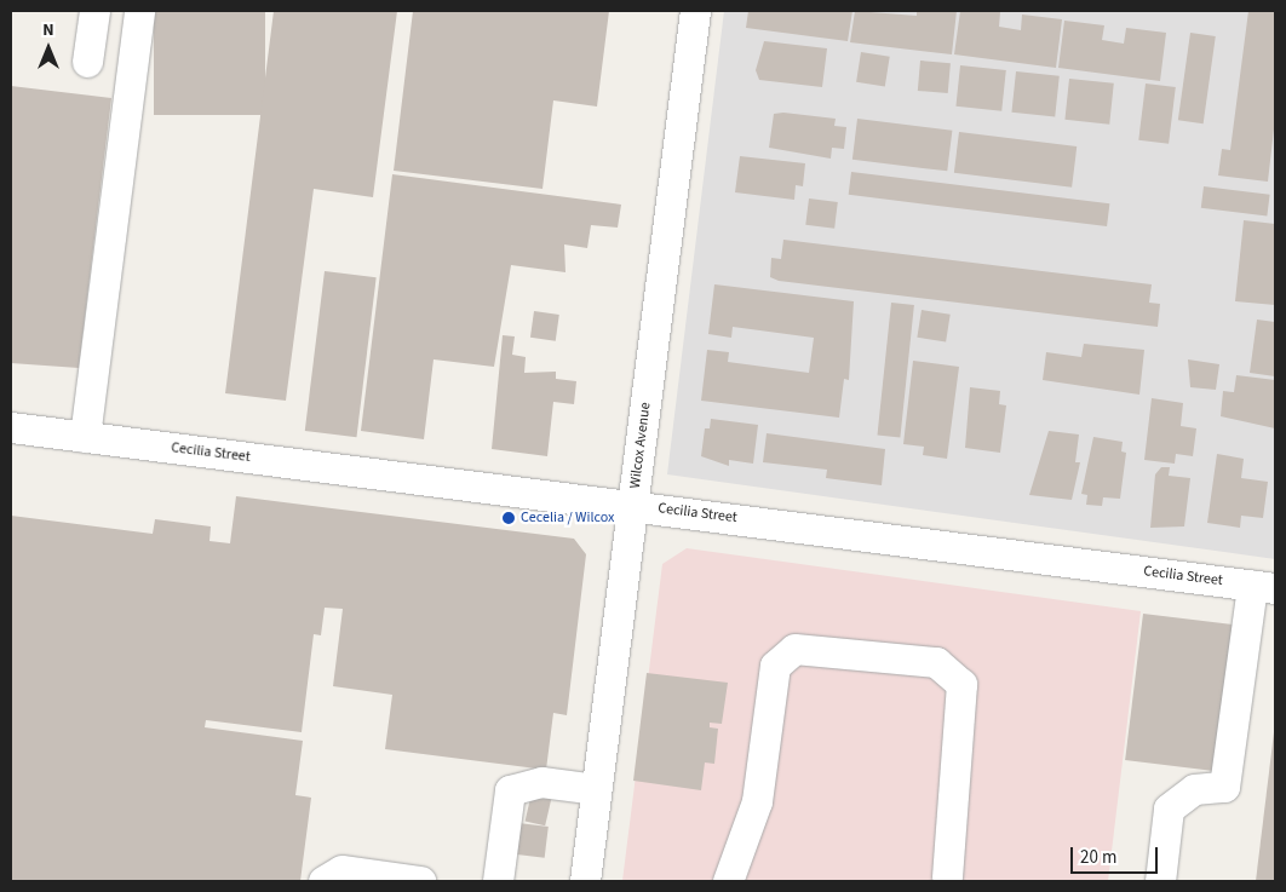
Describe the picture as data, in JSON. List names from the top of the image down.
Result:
{
  "streets": {
    "street": ["Wilcox Avenue", "Cecilia Street"]
  },
  "crossings": [
    ["Wilcox Avenue", "Cecilia Street"]
  ],
  "places": ["Cecelia / Wilcox"],
  "scale_bar": "20 m",
  "north": "top"
}
